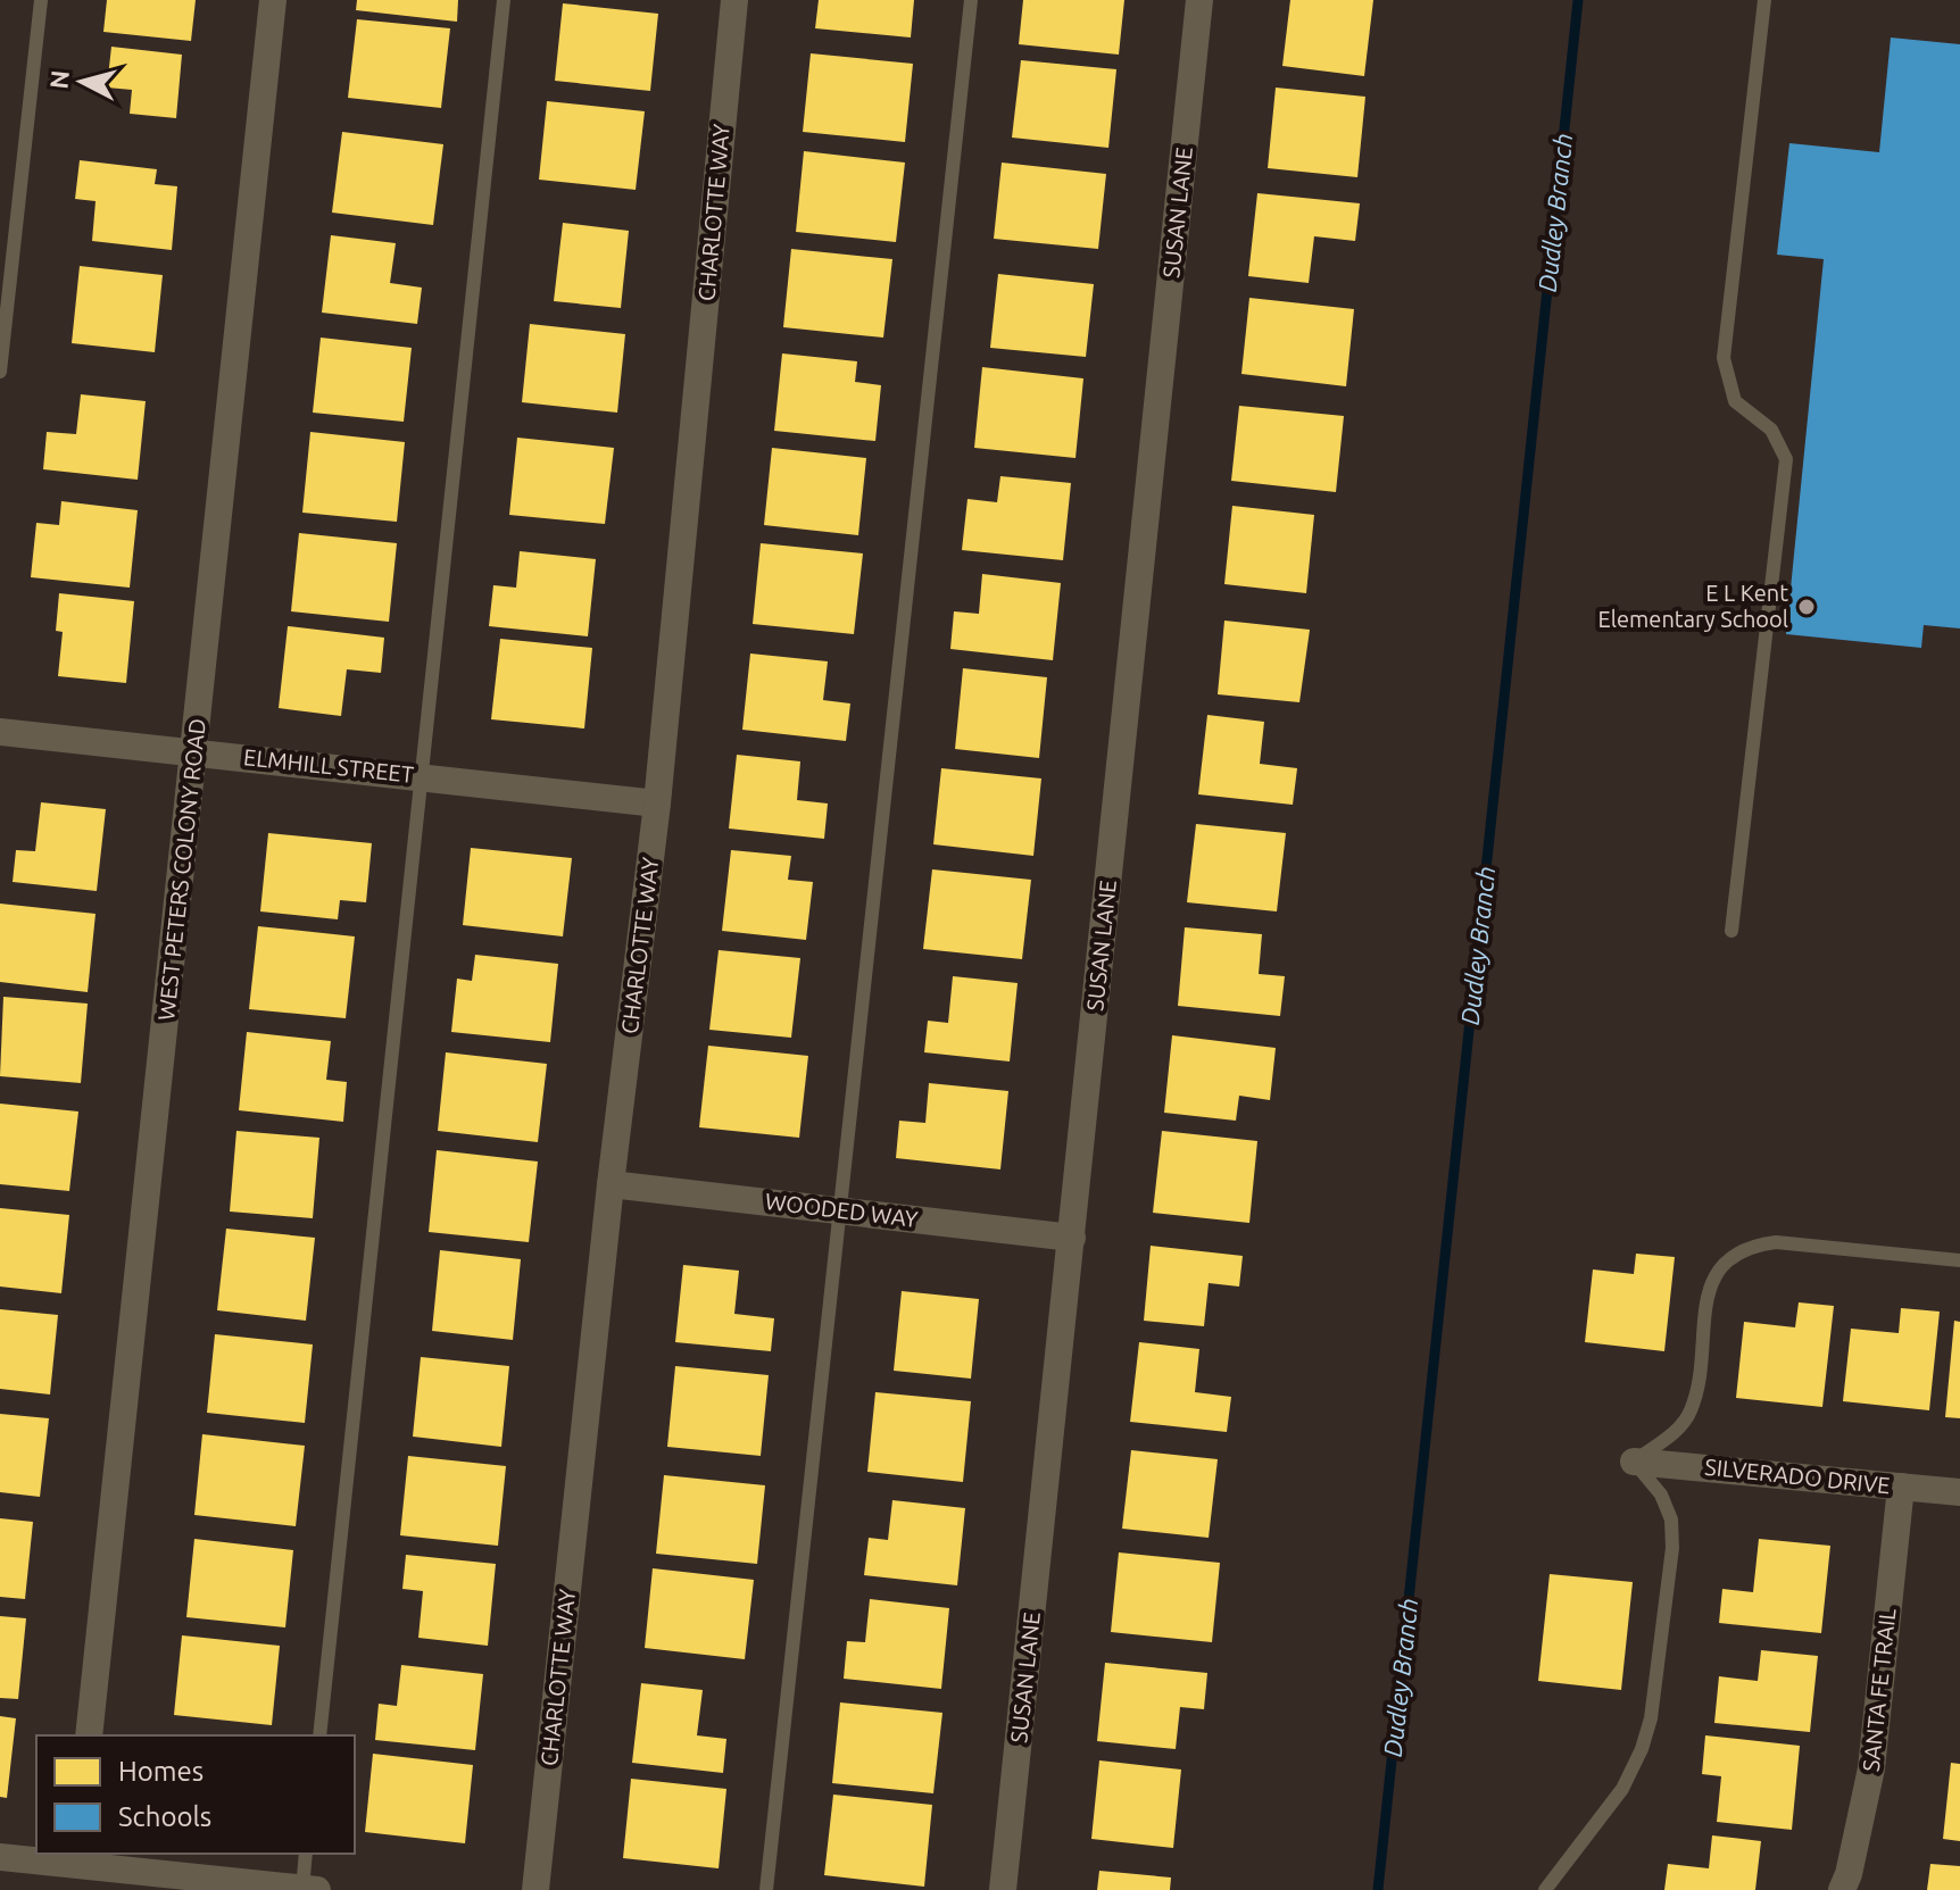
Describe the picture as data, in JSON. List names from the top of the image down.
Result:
{
  "streets": {
    "street": [
      "CHARLOTTE WAY",
      "SUSAN LANE",
      "ELMHILL STREET",
      "WEST PETERS COLONY ROAD",
      "WOODED WAY",
      "SILVERADO DRIVE",
      "SANTA FE TRAIL"
    ]
  },
  "crossings": [
    ["CHARLOTTE WAY", "ELMHILL STREET"],
    ["CHARLOTTE WAY", "WOODED WAY"],
    ["SUSAN LANE", "WOODED WAY"],
    ["ELMHILL STREET", "WEST PETERS COLONY ROAD"],
    ["SILVERADO DRIVE", "SANTA FE TRAIL"]
  ],
  "water": ["Dudley Branch"],
  "places": ["E L Kent Elementary School"],
  "legend": ["Homes", "Schools"],
  "north": "left"
}
